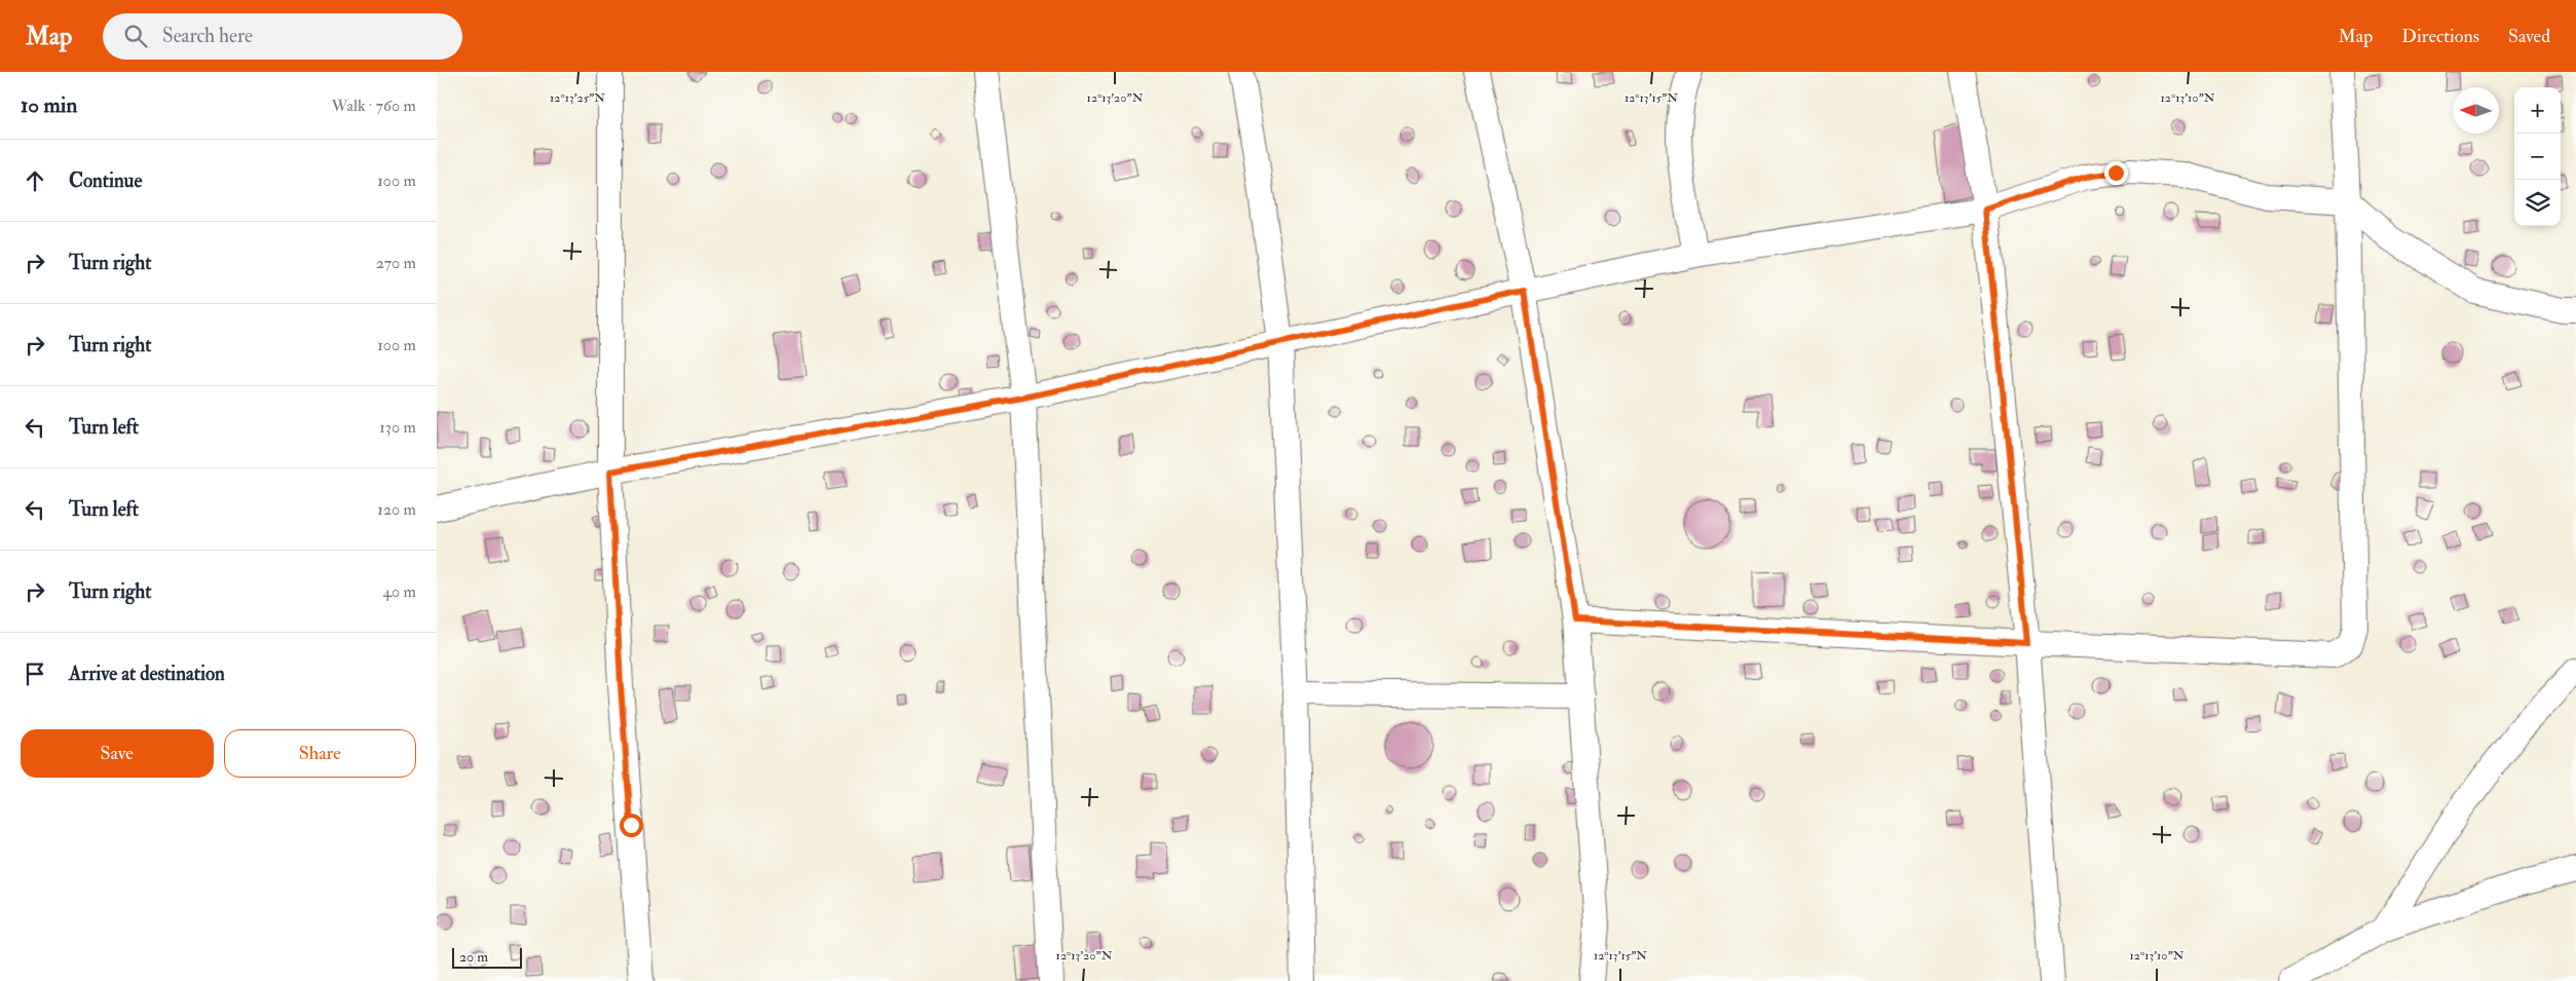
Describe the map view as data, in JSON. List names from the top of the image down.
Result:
{
  "scale_bar": "20 m",
  "north": "left",
  "page": {
    "header": "Map",
    "search": "Search here",
    "nav": ["Map", "Directions", "Saved"],
    "heading": ["10 min", "Walk · 760 m"],
    "map_buttons": ["+", "−"],
    "list": [
      ["Continue", "100 m"],
      ["Turn right", "270 m"],
      ["Turn right", "100 m"],
      ["Turn left", "130 m"],
      ["Turn left", "120 m"],
      ["Turn right", "40 m"],
      "Arrive at destination"
    ],
    "buttons": ["Save", "Share"],
    "scale": "20 m"
  },
  "coordinates": [
    "12°13'25\"N",
    "12°13'20\"N",
    "12°13'15\"N",
    "12°13'10\"N"
  ]
}
